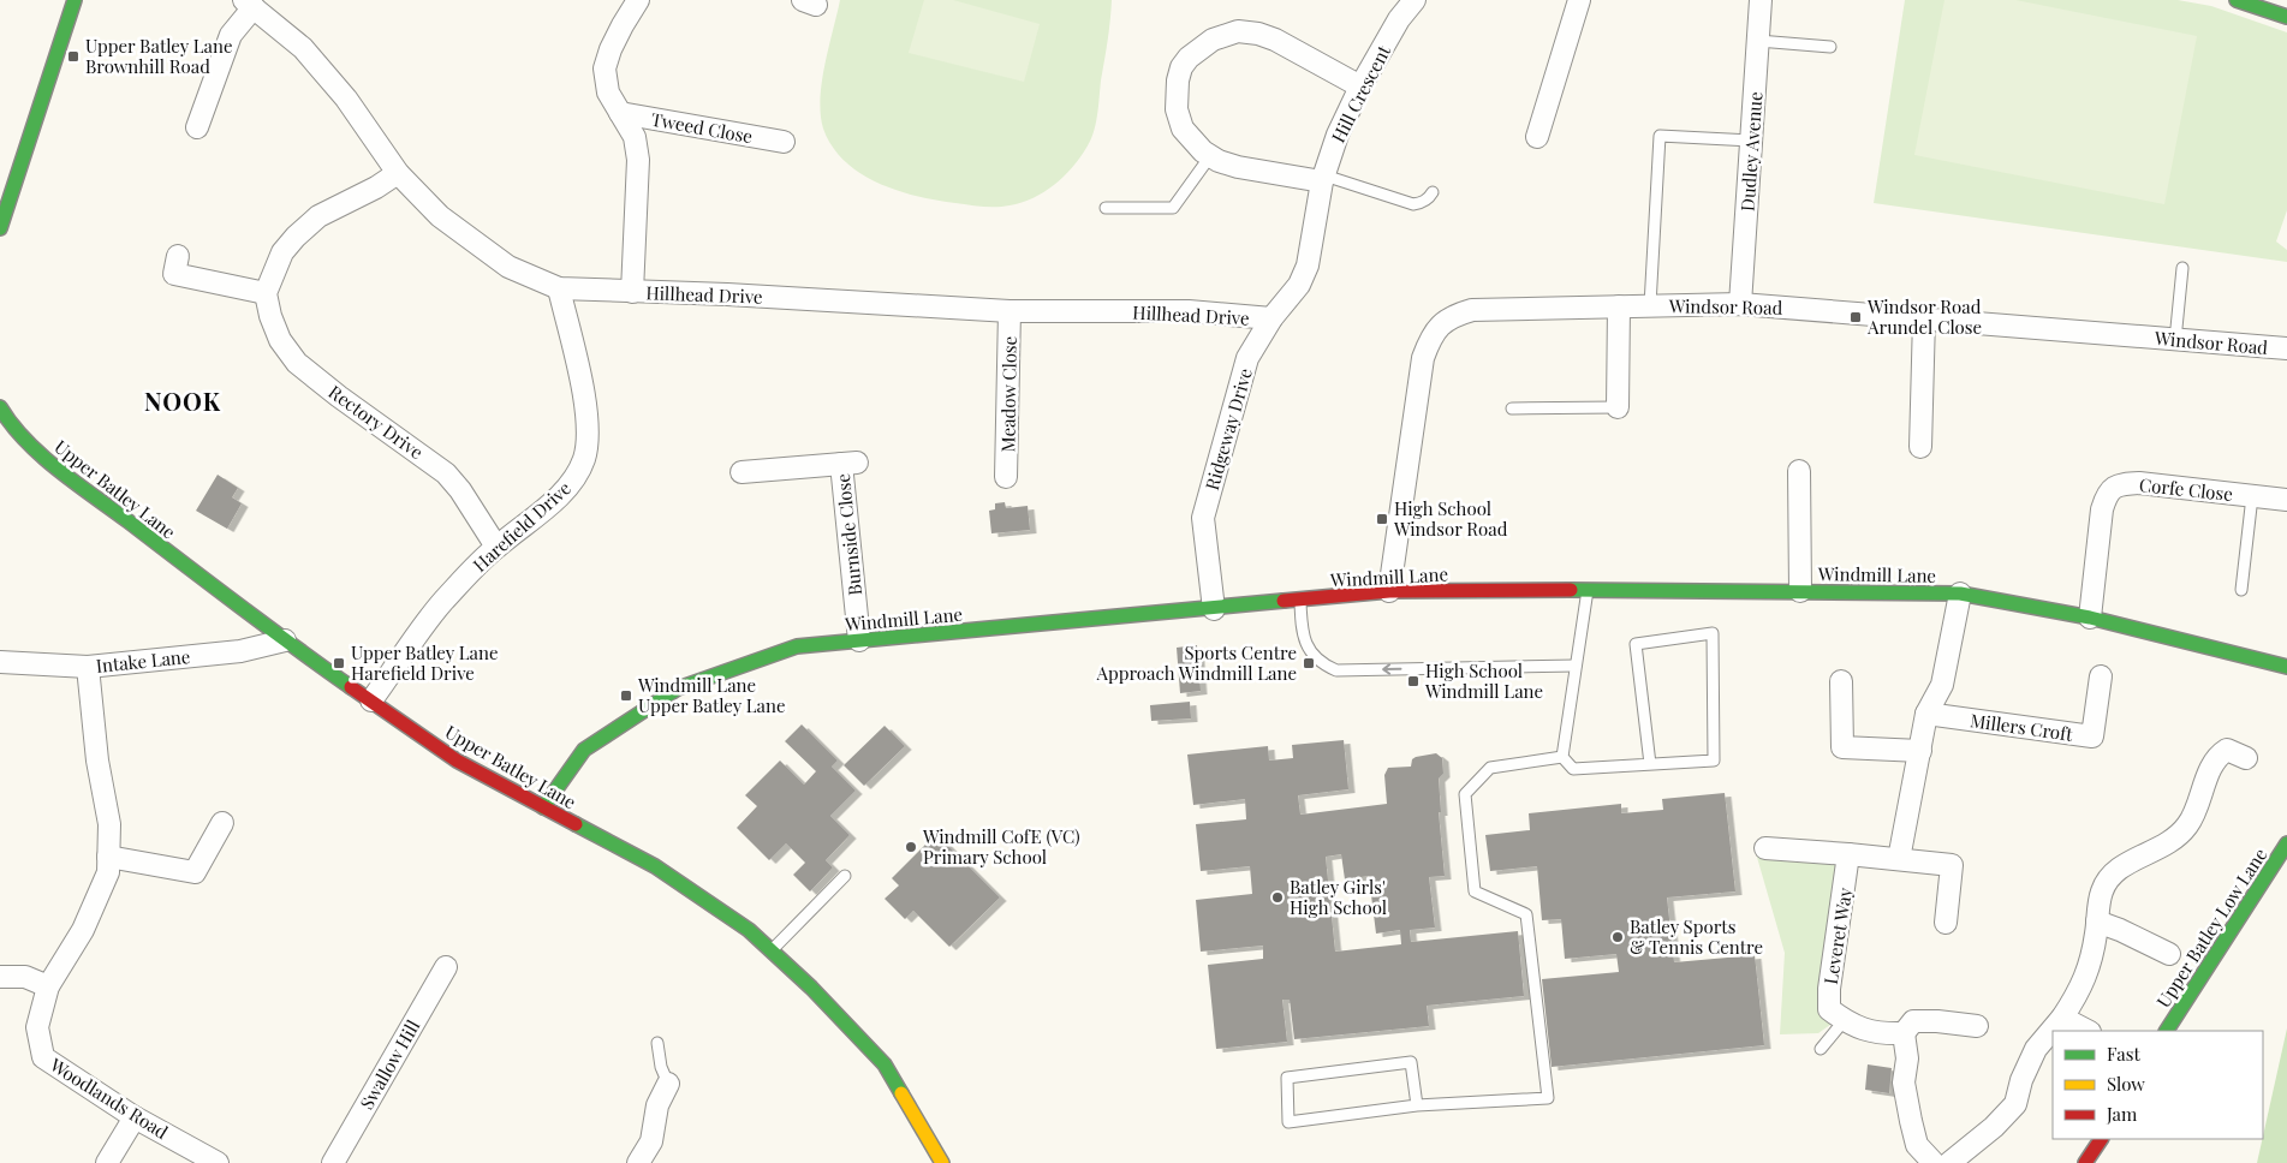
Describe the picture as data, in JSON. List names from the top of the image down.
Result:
{
  "streets": {
    "street": [
      "Hill Crescent",
      "Tweed Close",
      "Dudley Avenue",
      "Hillhead Drive",
      "Windsor Road",
      "Meadow Close",
      "Rectory Drive",
      "Ridgeway Drive",
      "Upper Batley Lane",
      "Corfe Close",
      "Harefield Drive",
      "Burnside Close",
      "Windmill Lane",
      "Intake Lane",
      "Millers Croft",
      "Upper Batley Low Lane",
      "Leveret Way",
      "Swallow Hill",
      "Woodlands Road"
    ]
  },
  "crossings": [
    ["Hill Crescent", "Ridgeway Drive"],
    ["Dudley Avenue", "Windsor Road"],
    ["Hillhead Drive", "Meadow Close"],
    ["Hillhead Drive", "Ridgeway Drive"],
    ["Hillhead Drive", "Harefield Drive"],
    ["Windsor Road", "Windmill Lane"],
    ["Rectory Drive", "Harefield Drive"],
    ["Ridgeway Drive", "Windmill Lane"],
    ["Upper Batley Lane", "Harefield Drive"],
    ["Upper Batley Lane", "Windmill Lane"],
    ["Upper Batley Lane", "Intake Lane"],
    ["Corfe Close", "Windmill Lane"],
    ["Burnside Close", "Windmill Lane"],
    ["Intake Lane", "Woodlands Road"]
  ],
  "districts": ["NOOK"],
  "places": {
    "transit": [
      "Upper Batley Lane Brownhill Road",
      "Windsor Road Arundel Close",
      "High School Windsor Road",
      "Upper Batley Lane Harefield Drive",
      "Sports Centre Approach Windmill Lane",
      "High School Windmill Lane",
      "Windmill Lane Upper Batley Lane"
    ],
    "other": ["Windmill CofE (VC) Primary School", "Batley Girls' High School", "Batley Sports & Tennis Centre"]
  },
  "legend": ["Fast", "Slow", "Jam"]
}
